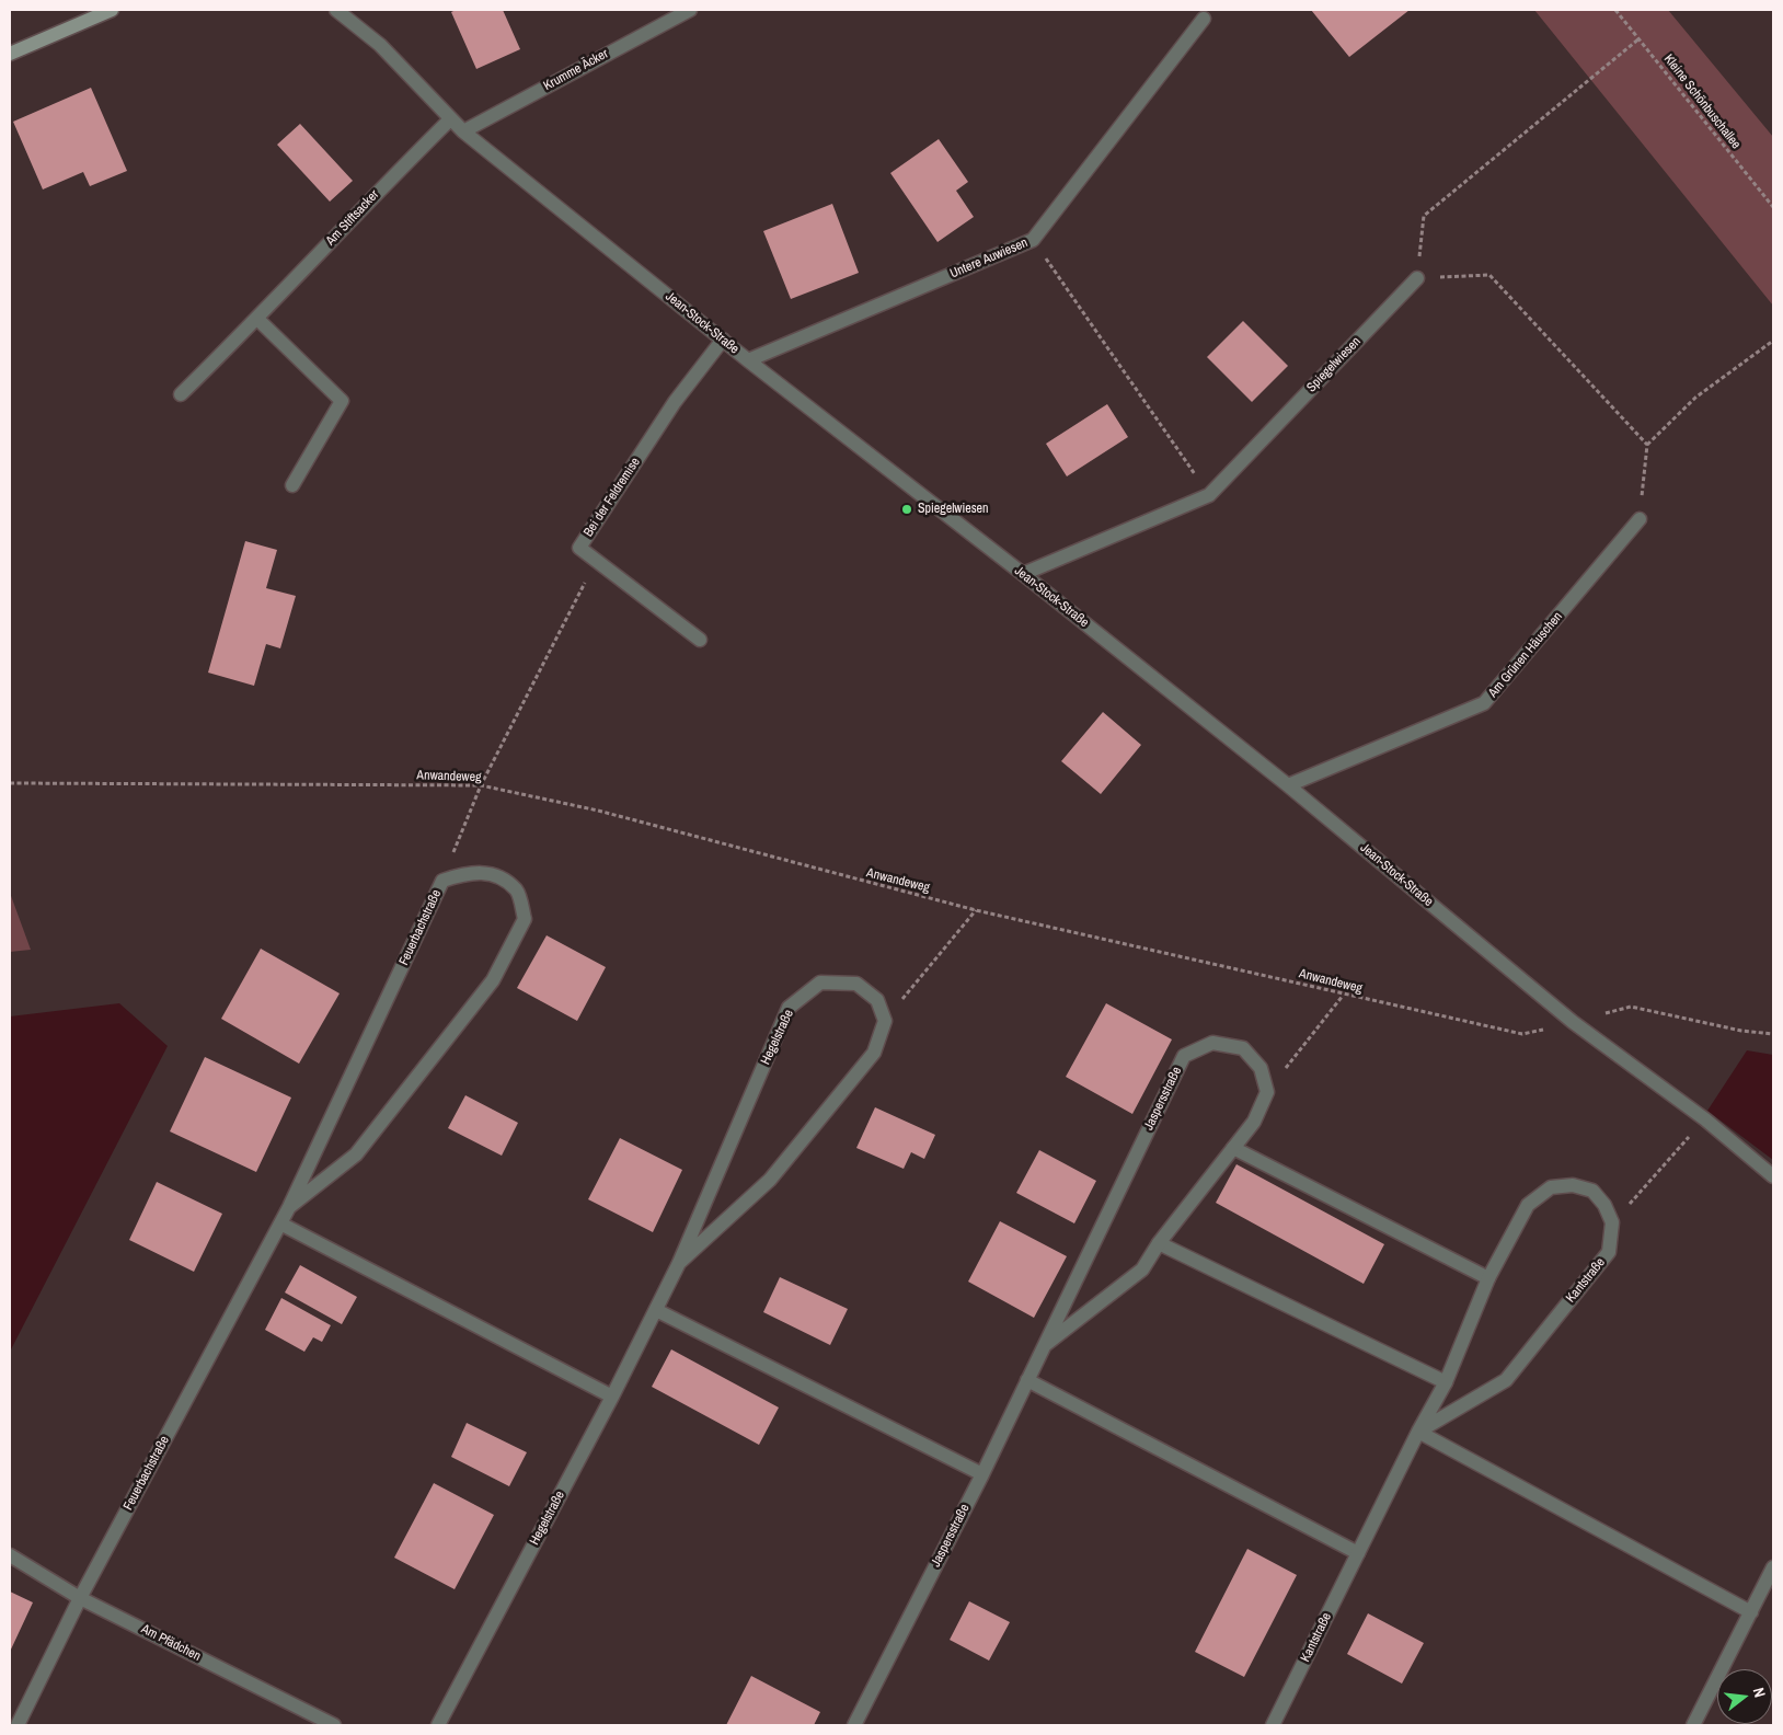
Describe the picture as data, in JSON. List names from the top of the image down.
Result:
{
  "streets": {
    "street": [
      "Krumme Äcker",
      "Am Stiftsacker",
      "Untere Auwiesen",
      "Jean-Stock-Straße",
      "Spiegelwiesen",
      "Bei der Feldremise",
      "Am Grünen Häuschen",
      "Feuerbachstraße",
      "Hegelstraße",
      "Jaspersstraße",
      "Kantstraße",
      "Am Pfädchen"
    ],
    "path": ["Kleine Schönbuschallee", "Anwandeweg"]
  },
  "crossings": [
    ["Krumme Äcker", "Jean-Stock-Straße"],
    ["Am Stiftsacker", "Jean-Stock-Straße"],
    ["Untere Auwiesen", "Jean-Stock-Straße"],
    ["Jean-Stock-Straße", "Spiegelwiesen"],
    ["Jean-Stock-Straße", "Bei der Feldremise"],
    ["Jean-Stock-Straße", "Am Grünen Häuschen"],
    ["Jean-Stock-Straße", "Anwandeweg"],
    ["Feuerbachstraße", "Am Pfädchen"]
  ],
  "places": ["Spiegelwiesen"],
  "north": "right"
}
